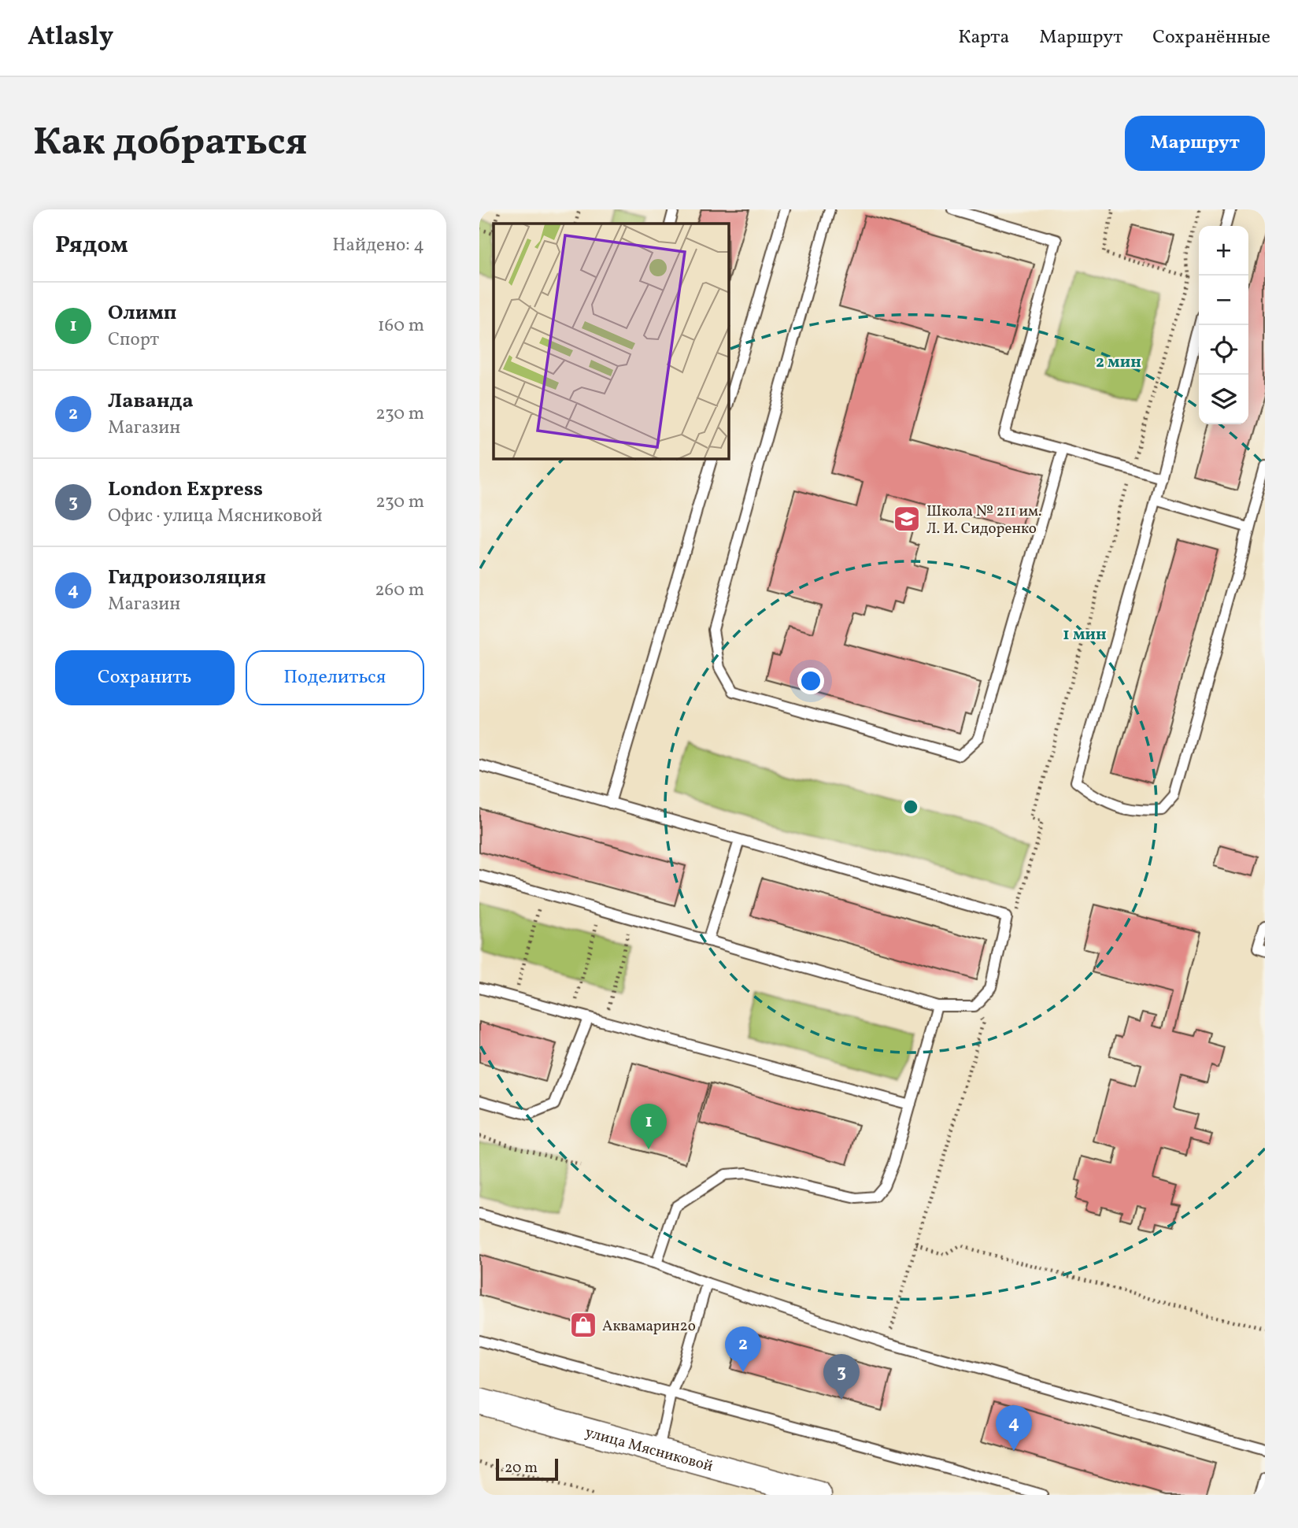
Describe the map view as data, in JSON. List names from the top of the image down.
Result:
{
  "streets": {
    "street": ["улица Мясниковой"]
  },
  "places": {
    "school or university": ["Школа № 211 им. Л. И. Сидоренко"],
    "shop": ["Аквамарин2о"]
  },
  "scale_bar": "20 m",
  "page": {
    "header": "Atlasly",
    "nav": ["Карта", "Маршрут", "Сохранённые"],
    "buttons": [
      "Маршрут",
      ["Сохранить", "Поделиться"]
    ],
    "title": "Как добраться",
    "heading": ["Рядом", "Найдено: 4"],
    "map_buttons": ["+", "−"],
    "list": [
      {
        "mark": "1",
        "name": "Олимп",
        "note": "Спорт",
        "value": "160 m"
      },
      {
        "mark": "2",
        "name": "Лаванда",
        "note": "Магазин",
        "value": "230 m"
      },
      {
        "mark": "3",
        "name": "London Express",
        "note": "Офис · улица Мясниковой",
        "value": "230 m"
      },
      {
        "mark": "4",
        "name": "Гидроизоляция",
        "note": "Магазин",
        "value": "260 m"
      }
    ],
    "pins": [
      "1",
      "2",
      "3",
      "4"
    ],
    "scale": "20 m"
  },
  "rings": ["2 мин", "1 мин"]
}
